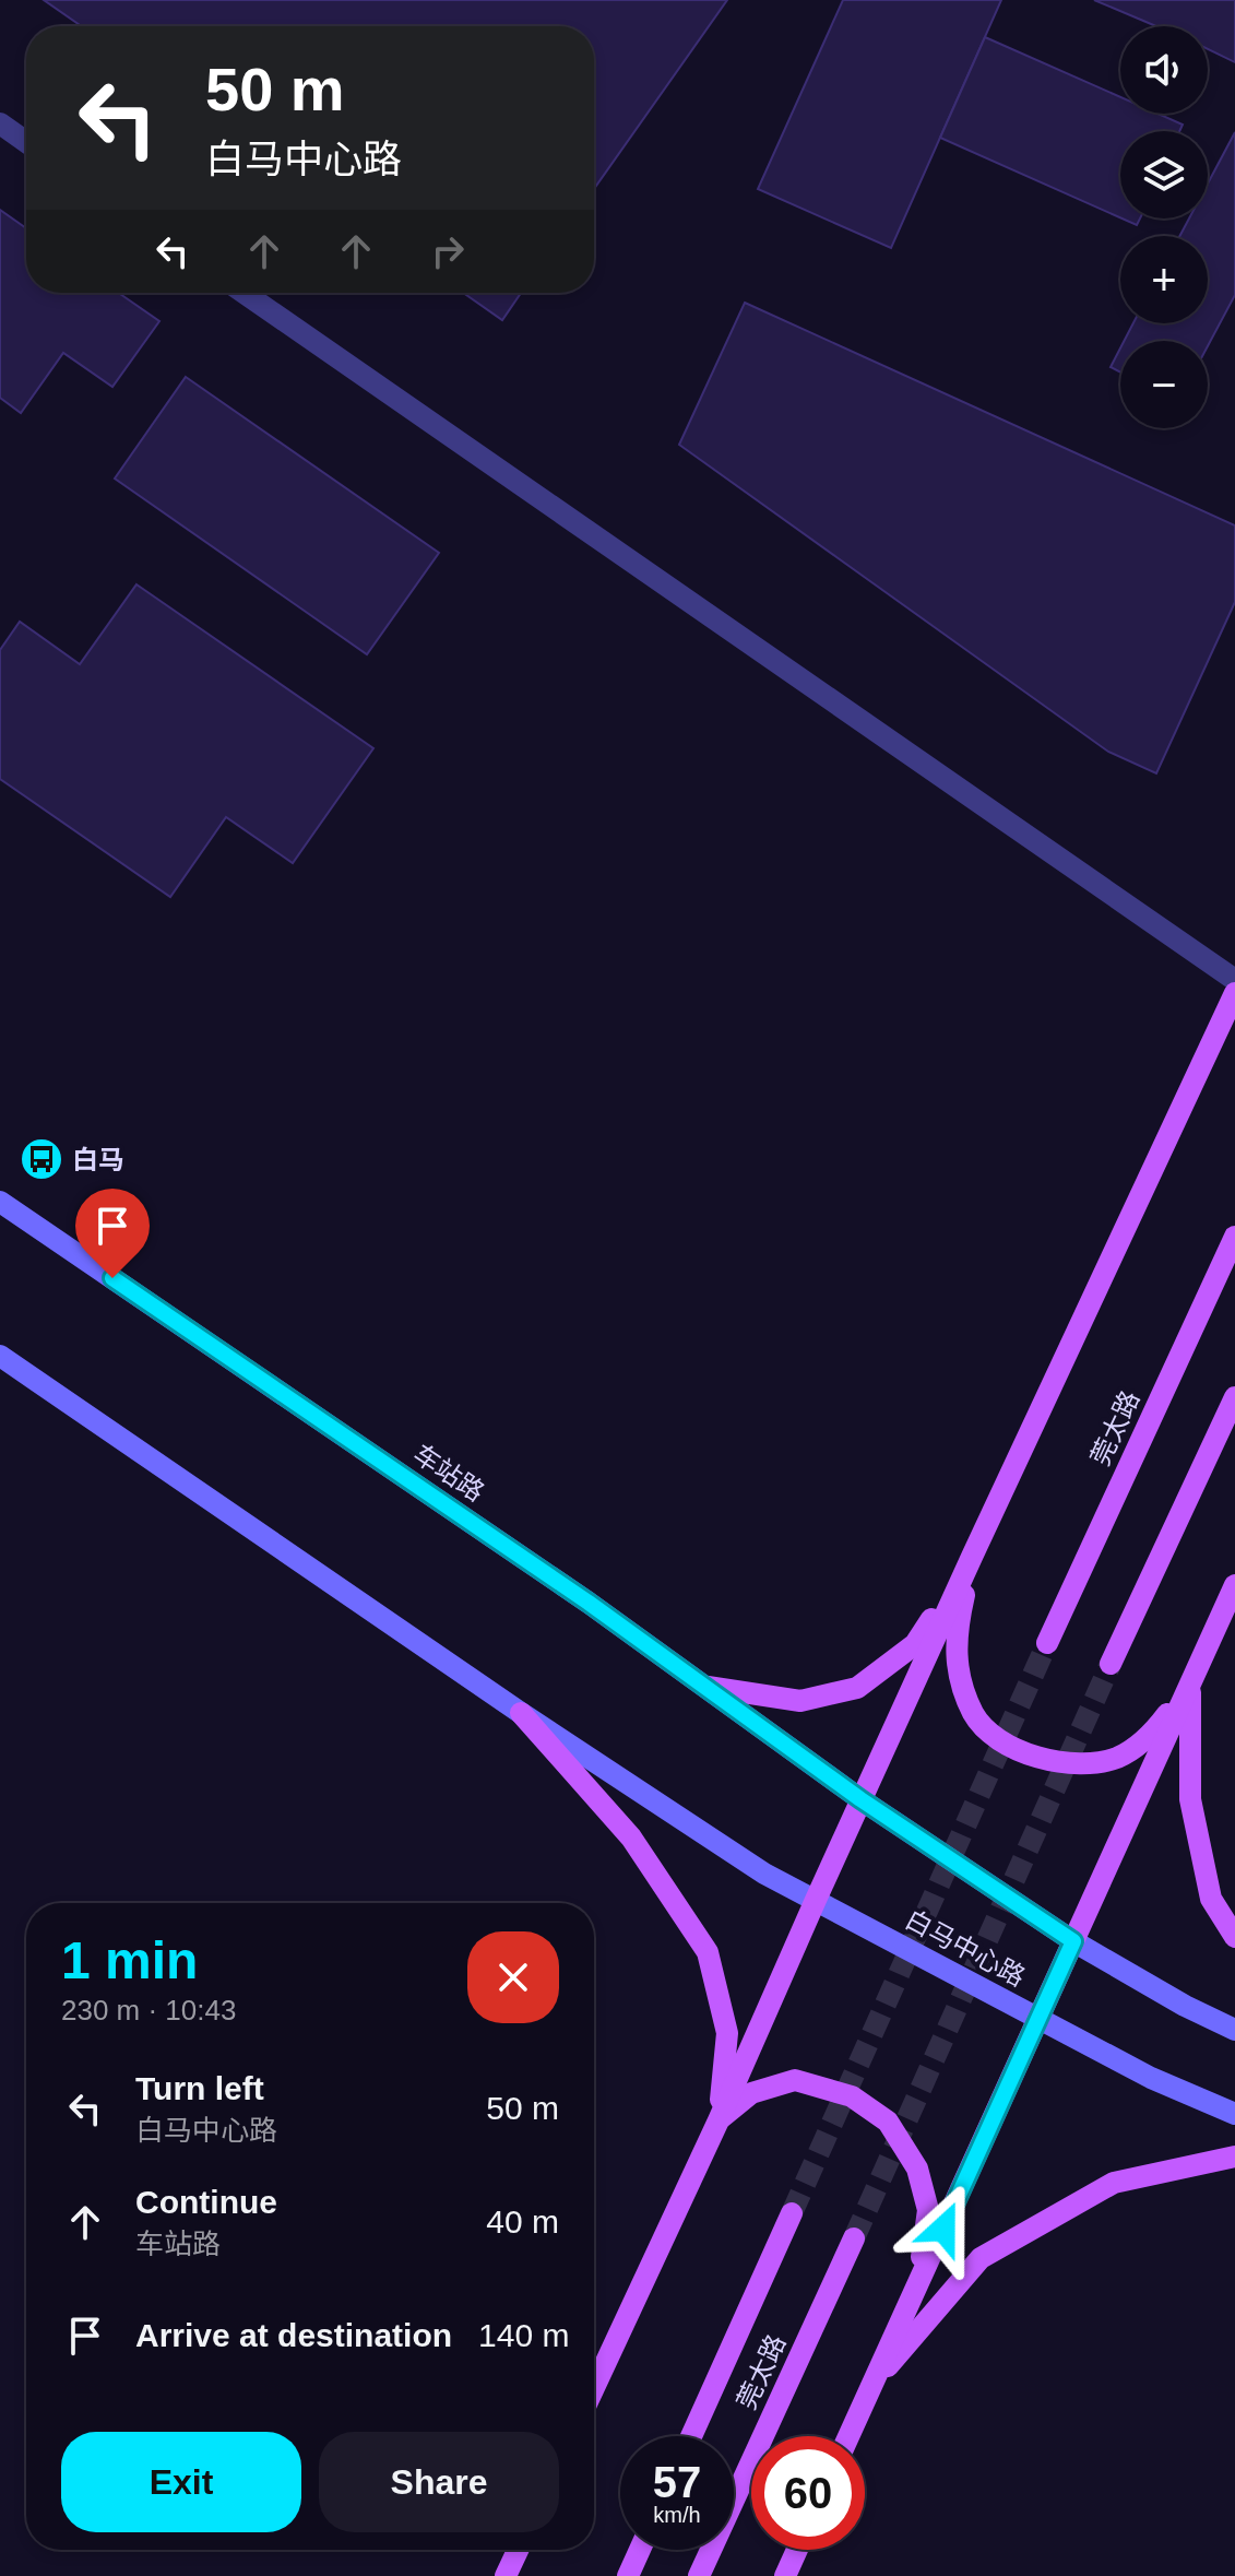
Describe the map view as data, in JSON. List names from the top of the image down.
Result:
{
  "streets": {
    "main road": ["莞太路", "车站路", "白马中心路"]
  },
  "places": {
    "bus stop": ["白马"]
  },
  "page": {
    "map_buttons": ["+", "−"],
    "turn": ["50 m", "白马中心路"],
    "heading": ["1 min", "230 m · 10:43"],
    "list": [
      {
        "name": "Turn left",
        "note": "白马中心路",
        "value": "50 m"
      },
      {
        "name": "Continue",
        "note": "车站路",
        "value": "40 m"
      },
      {
        "name": "Arrive at destination",
        "value": "140 m"
      }
    ],
    "buttons": ["Exit", "Share"],
    "speed": "57 km/h",
    "limit": "60"
  }
}
